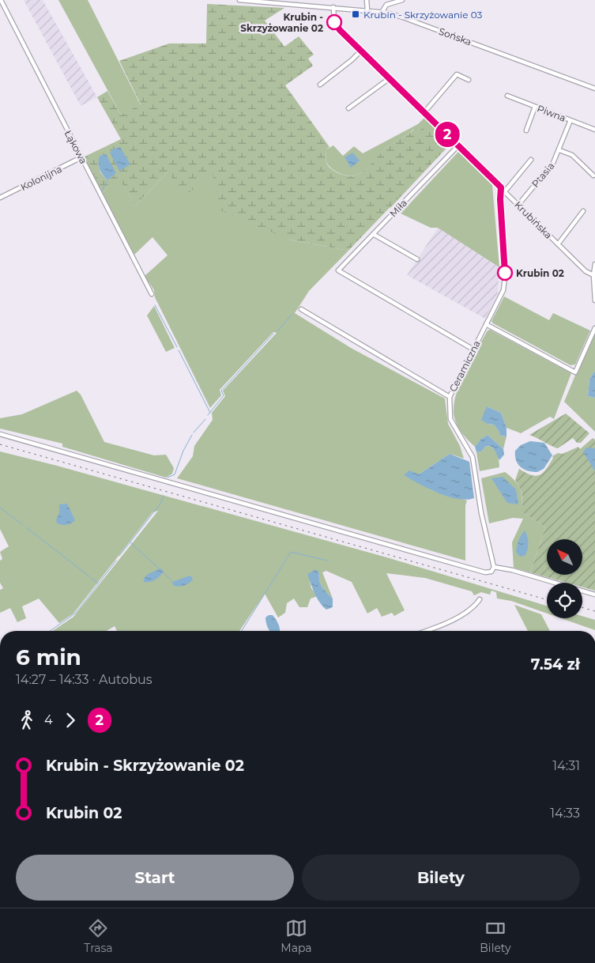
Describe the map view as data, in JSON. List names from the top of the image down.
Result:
{
  "streets": {
    "street": [
      "Sońska",
      "Piwna",
      "Łąkowa",
      "Ptasia",
      "Kolonijna",
      "Miła",
      "Krubińska",
      "Ceramiczna"
    ]
  },
  "crossings": [
    ["Sońska", "Krubińska"],
    ["Piwna", "Ptasia"],
    ["Łąkowa", "Kolonijna"],
    ["Ptasia", "Krubińska"],
    ["Miła", "Krubińska"],
    ["Miła", "Ceramiczna"],
    ["Krubińska", "Ceramiczna"]
  ],
  "places": {
    "transit": ["Krubin - Skrzyżowanie 03"],
    "other": ["Krubin - Skrzyżowanie 02", "Krubin 02"]
  },
  "lines": ["bus line 2"],
  "north": "top left",
  "page": {
    "on_map": "2",
    "heading": ["6 min", "14:27 – 14:33 · Autobus", "7.54 zł"],
    "legs": ["4", "2"],
    "list": [
      {
        "name": "Krubin - Skrzyżowanie 02",
        "value": "14:31"
      },
      {
        "name": "Krubin 02",
        "value": "14:33"
      }
    ],
    "buttons": ["Start", "Bilety"],
    "tabs": ["Trasa", "Mapa", "Bilety"]
  }
}
